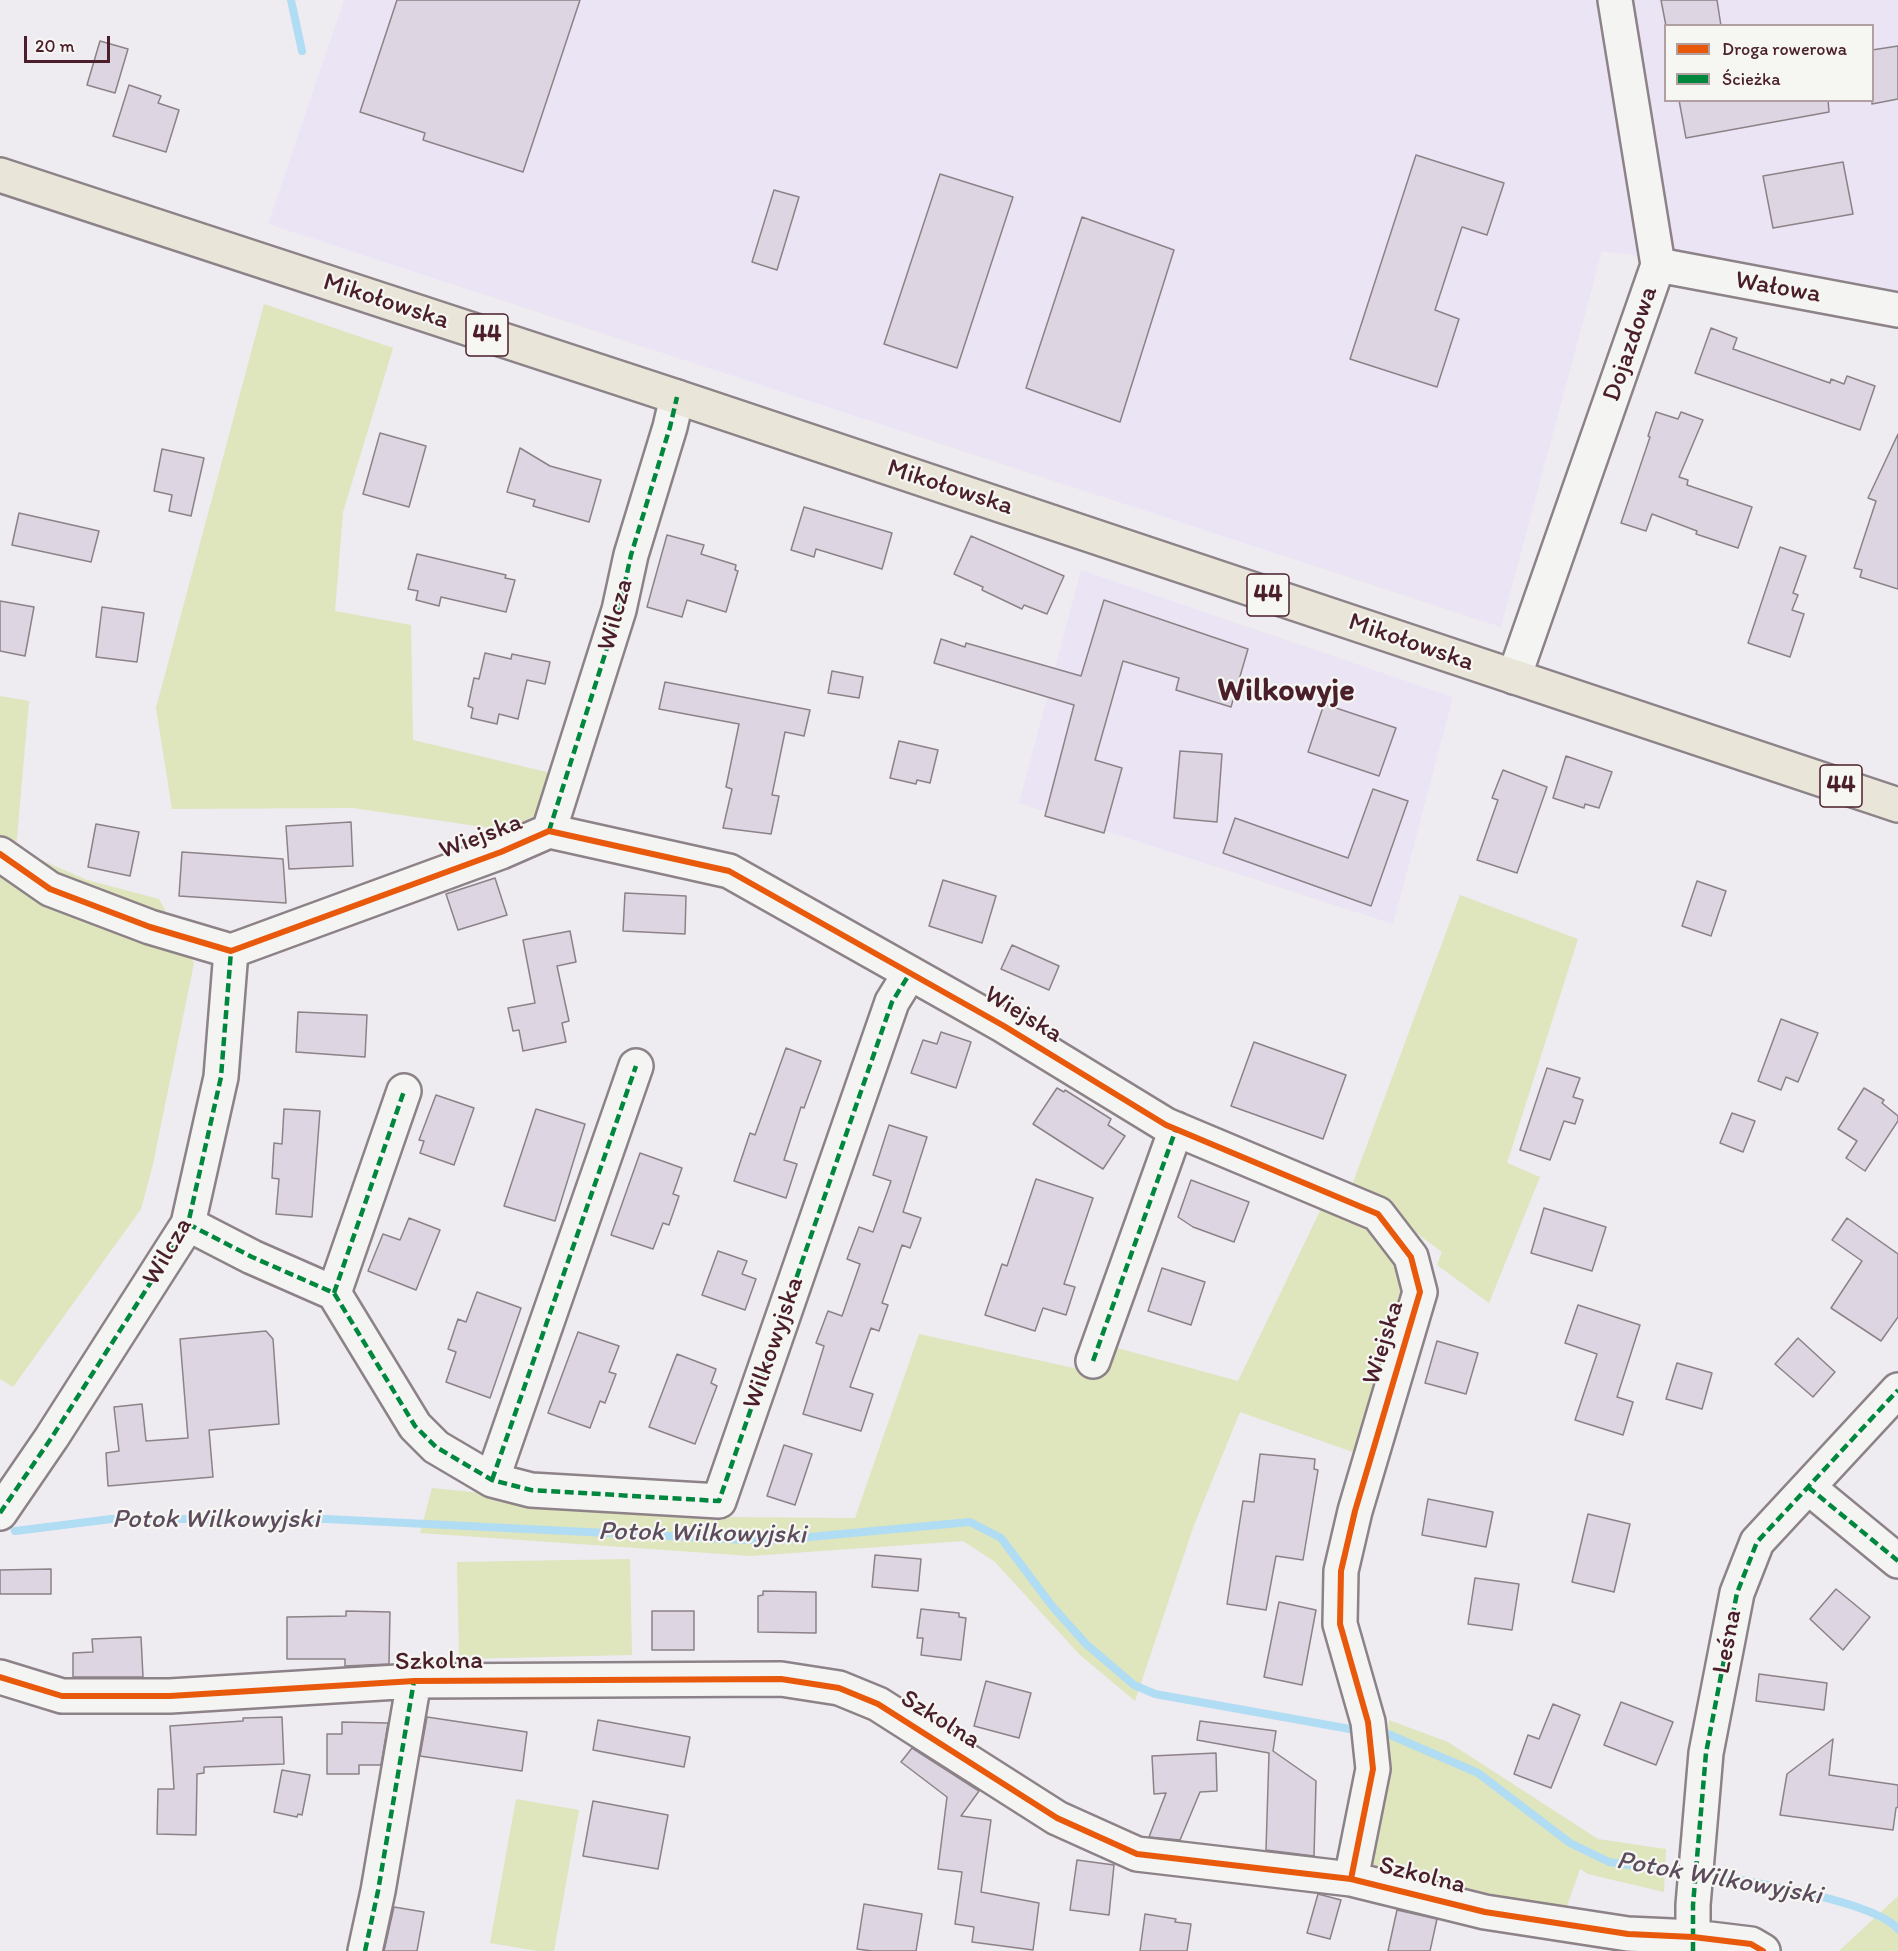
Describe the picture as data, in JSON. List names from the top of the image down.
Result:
{
  "streets": {
    "main road": ["Mikołowska", "44"],
    "street": [
      "Wałowa",
      "Dojazdowa",
      "Wilcza",
      "Wiejska",
      "Wilkowyjska",
      "Leśna",
      "Szkolna"
    ]
  },
  "crossings": [
    ["Wałowa", "Dojazdowa"],
    ["Mikołowska", "Dojazdowa"],
    ["Mikołowska", "Wilcza"],
    ["Wilcza", "Wiejska"],
    ["Wiejska", "Wilkowyjska"],
    ["Wiejska", "Szkolna"],
    ["Leśna", "Szkolna"]
  ],
  "districts": ["Wilkowyje"],
  "water": ["Potok Wilkowyjski"],
  "legend": ["Droga rowerowa", "Ścieżka"],
  "scale_bar": "20 m"
}
